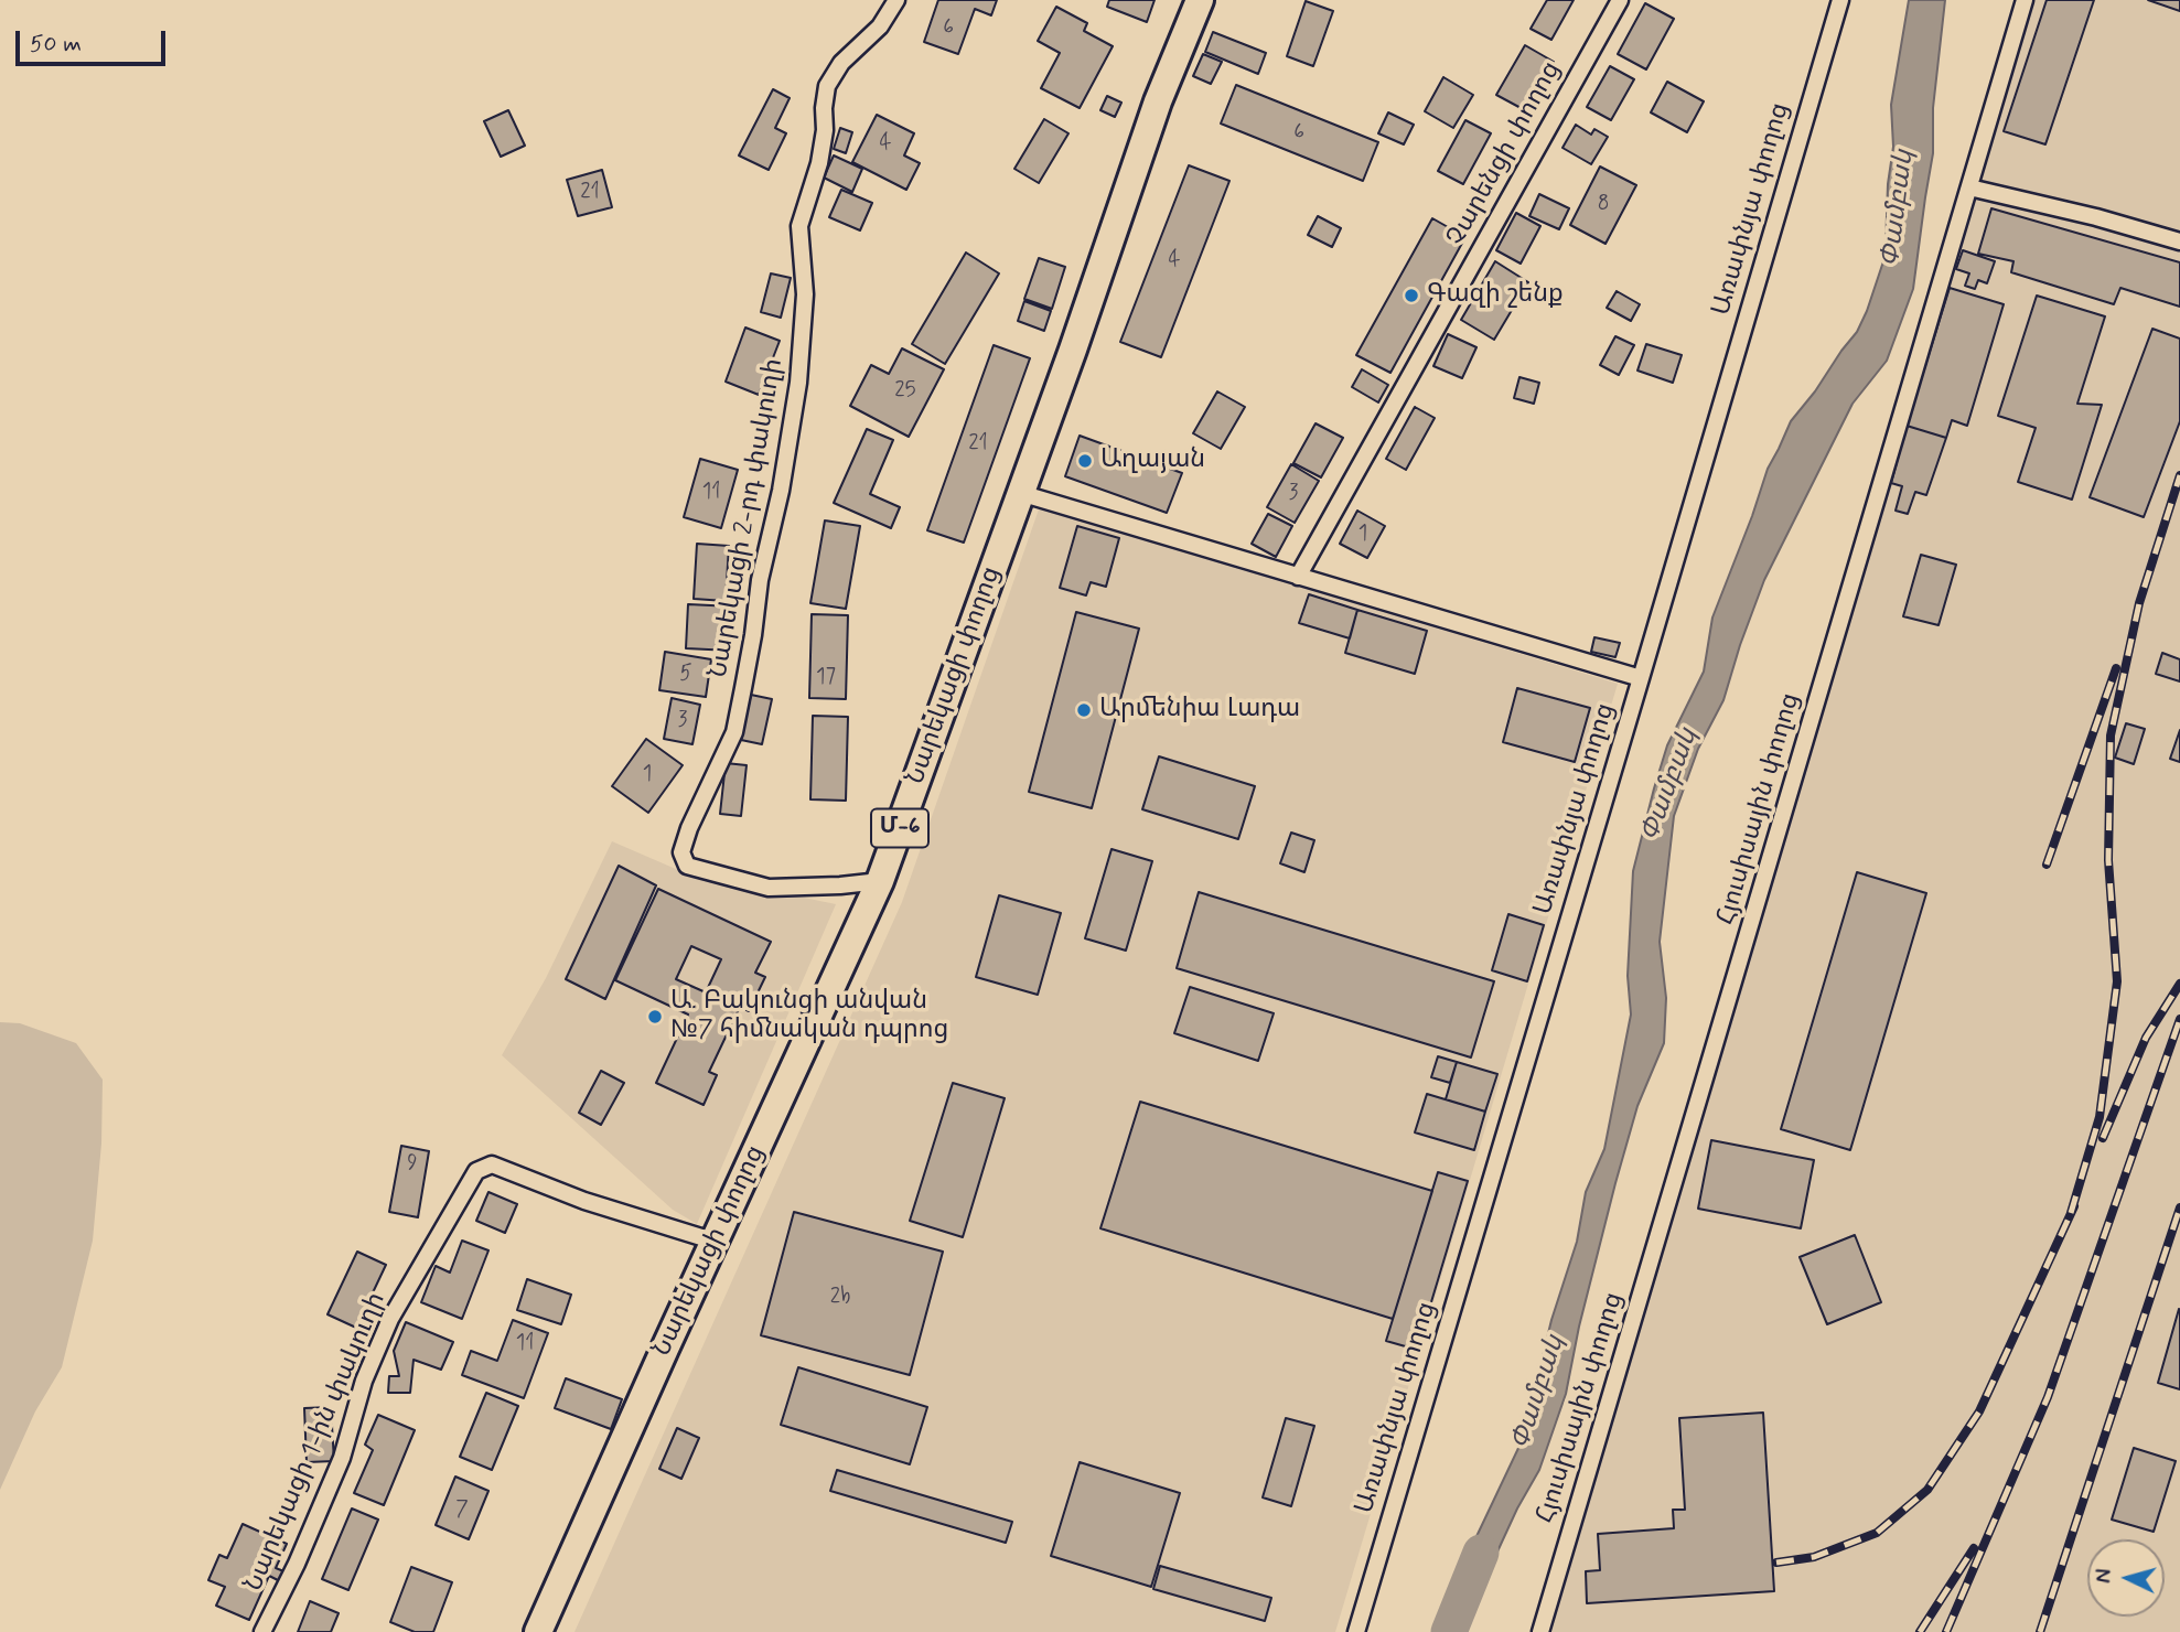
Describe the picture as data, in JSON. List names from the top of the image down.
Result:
{
  "streets": {
    "highway": ["Նարեկացի փողոց", "Մ-6"],
    "street": [
      "Չարենցի փողոց",
      "Առափնյա փողոց",
      "Նարեկացի 2-րդ փակուղի",
      "Հյուսիսային փողոց",
      "Նարեկացի 1-ին փակուղի"
    ]
  },
  "crossings": [
    ["Նարեկացի 2-րդ փակուղի", "Նարեկացի փողոց"],
    ["Նարեկացի փողոց", "Նարեկացի 1-ին փակուղի"]
  ],
  "water": ["Փամբակ"],
  "places": [
    "Գազի շենք",
    "Աղայան",
    "Արմենիա Լադա",
    "Ա. Բակունցի անվան №7 հիմնական դպրոց"
  ],
  "house_numbers": [
    "6",
    "6",
    "4",
    "21",
    "8",
    "4",
    "25",
    "21",
    "11",
    "3",
    "1",
    "5",
    "17",
    "3",
    "1",
    "9",
    "2b",
    "11",
    "7"
  ],
  "scale_bar": "50 m",
  "north": "left"
}
